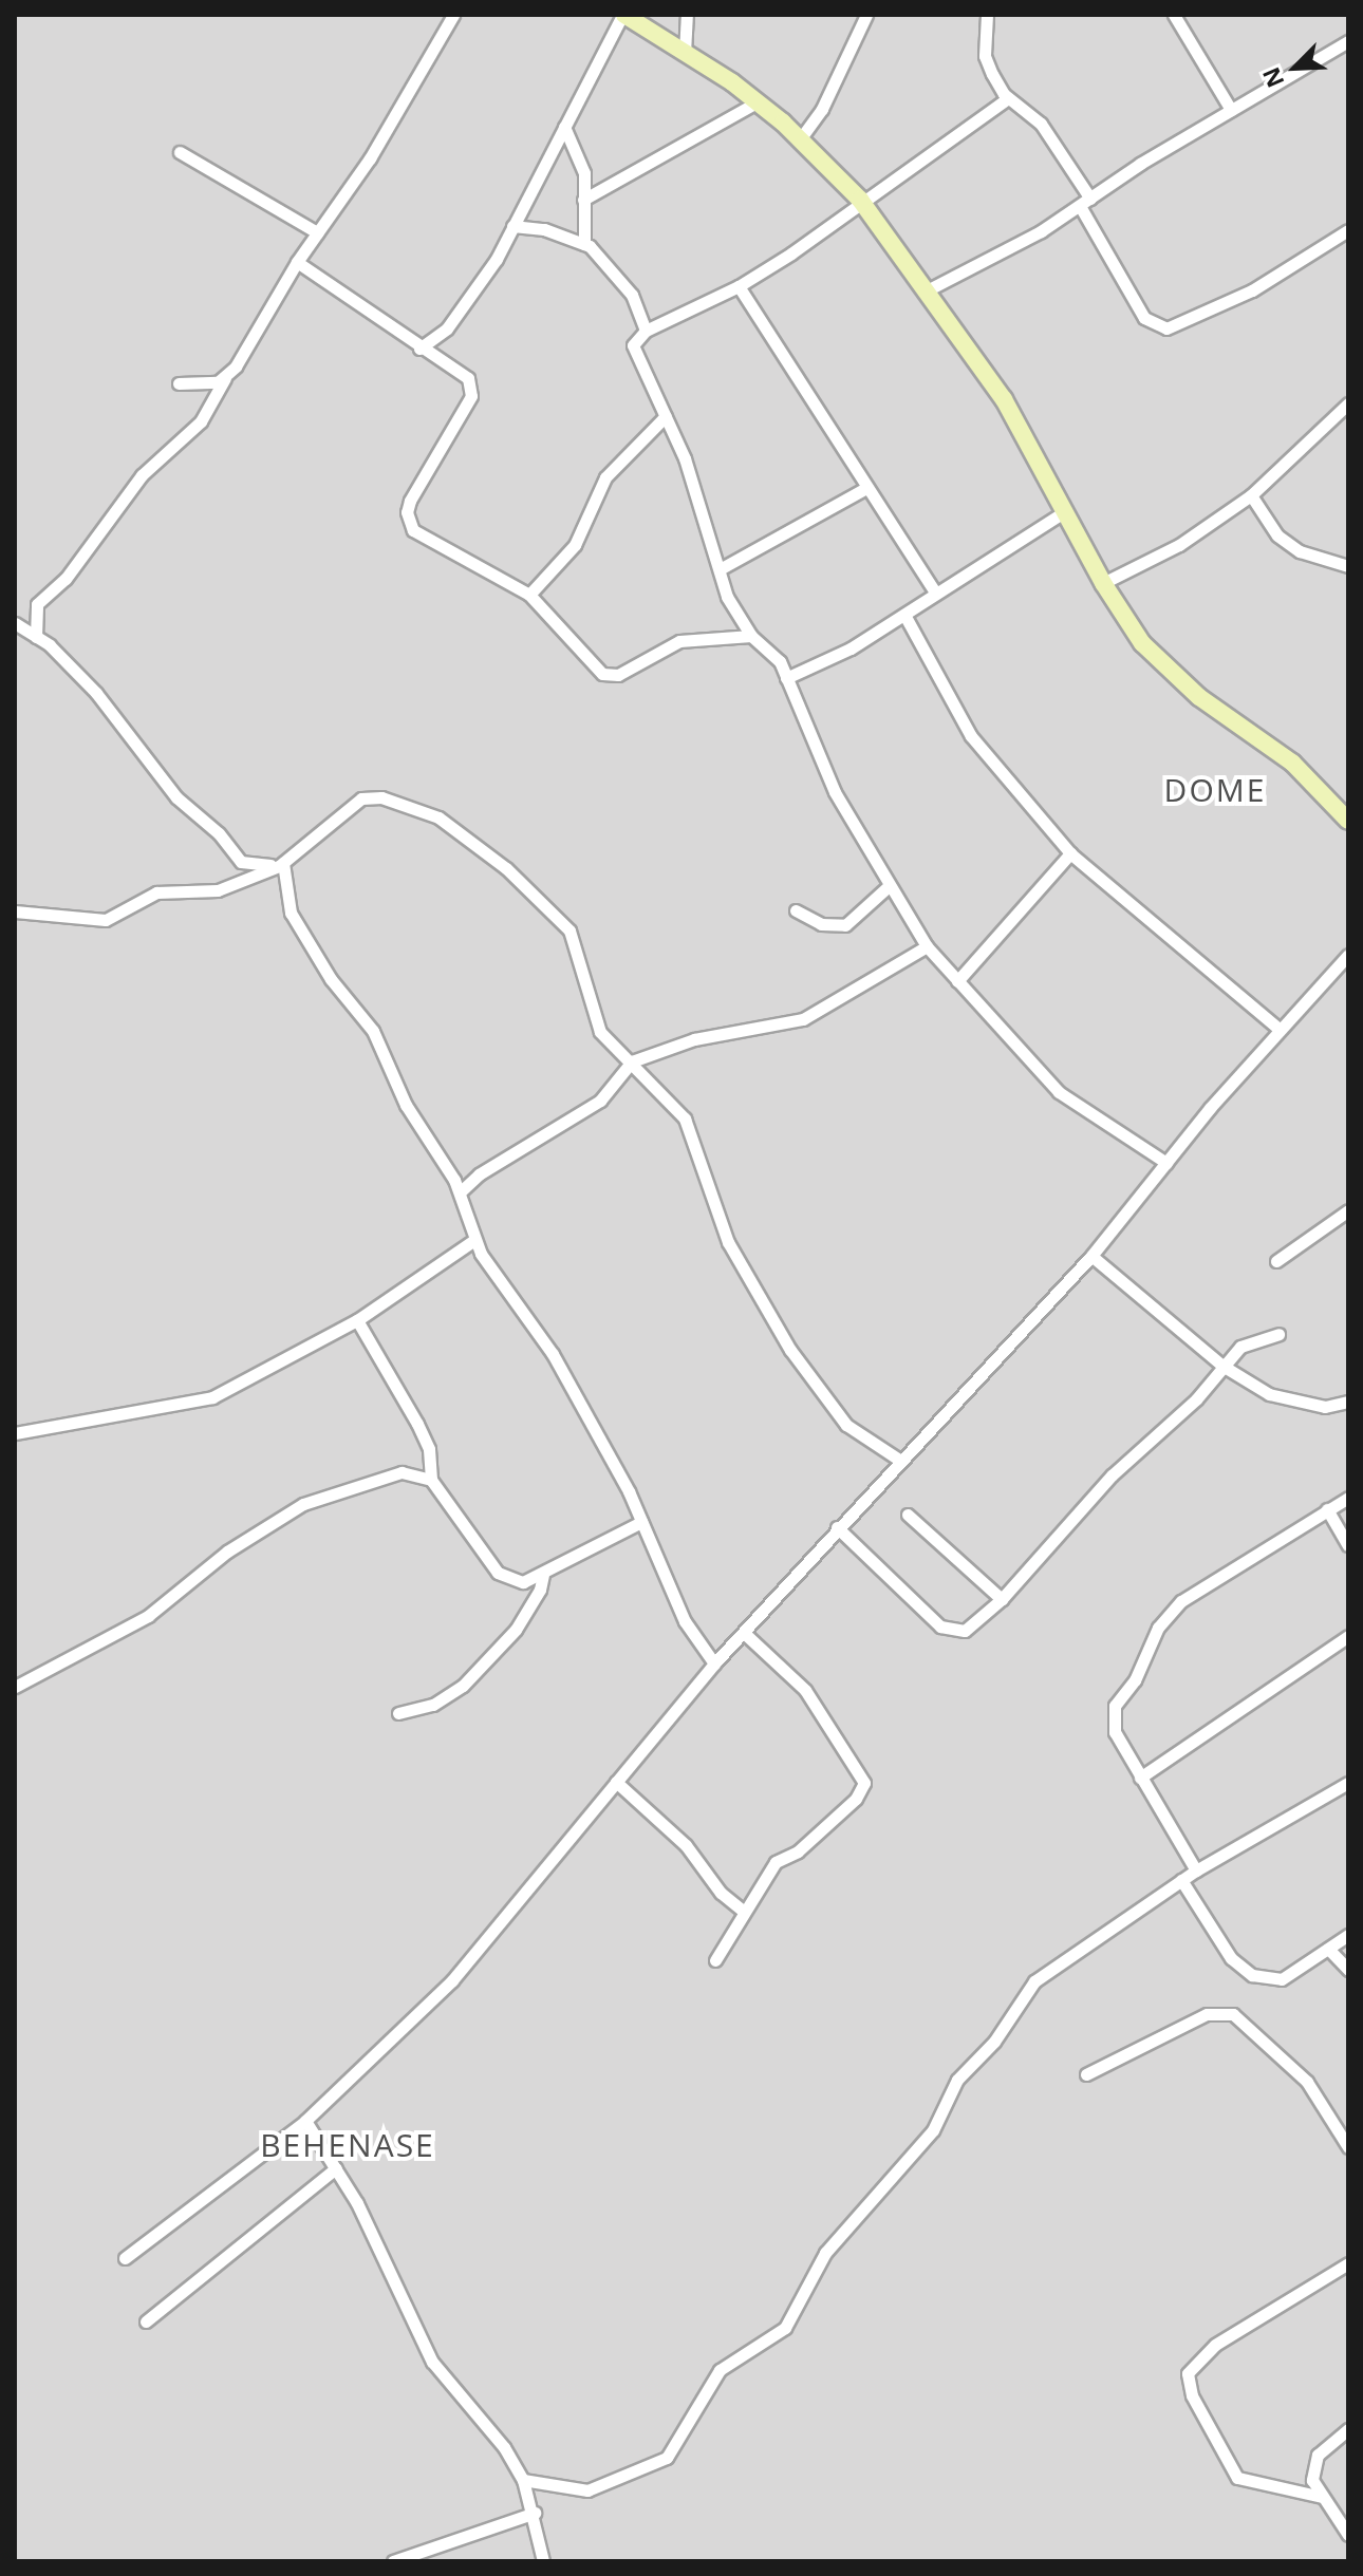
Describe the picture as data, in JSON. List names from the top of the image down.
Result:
{
  "districts": ["DOME", "BEHENASE"],
  "north": "bottom left"
}
